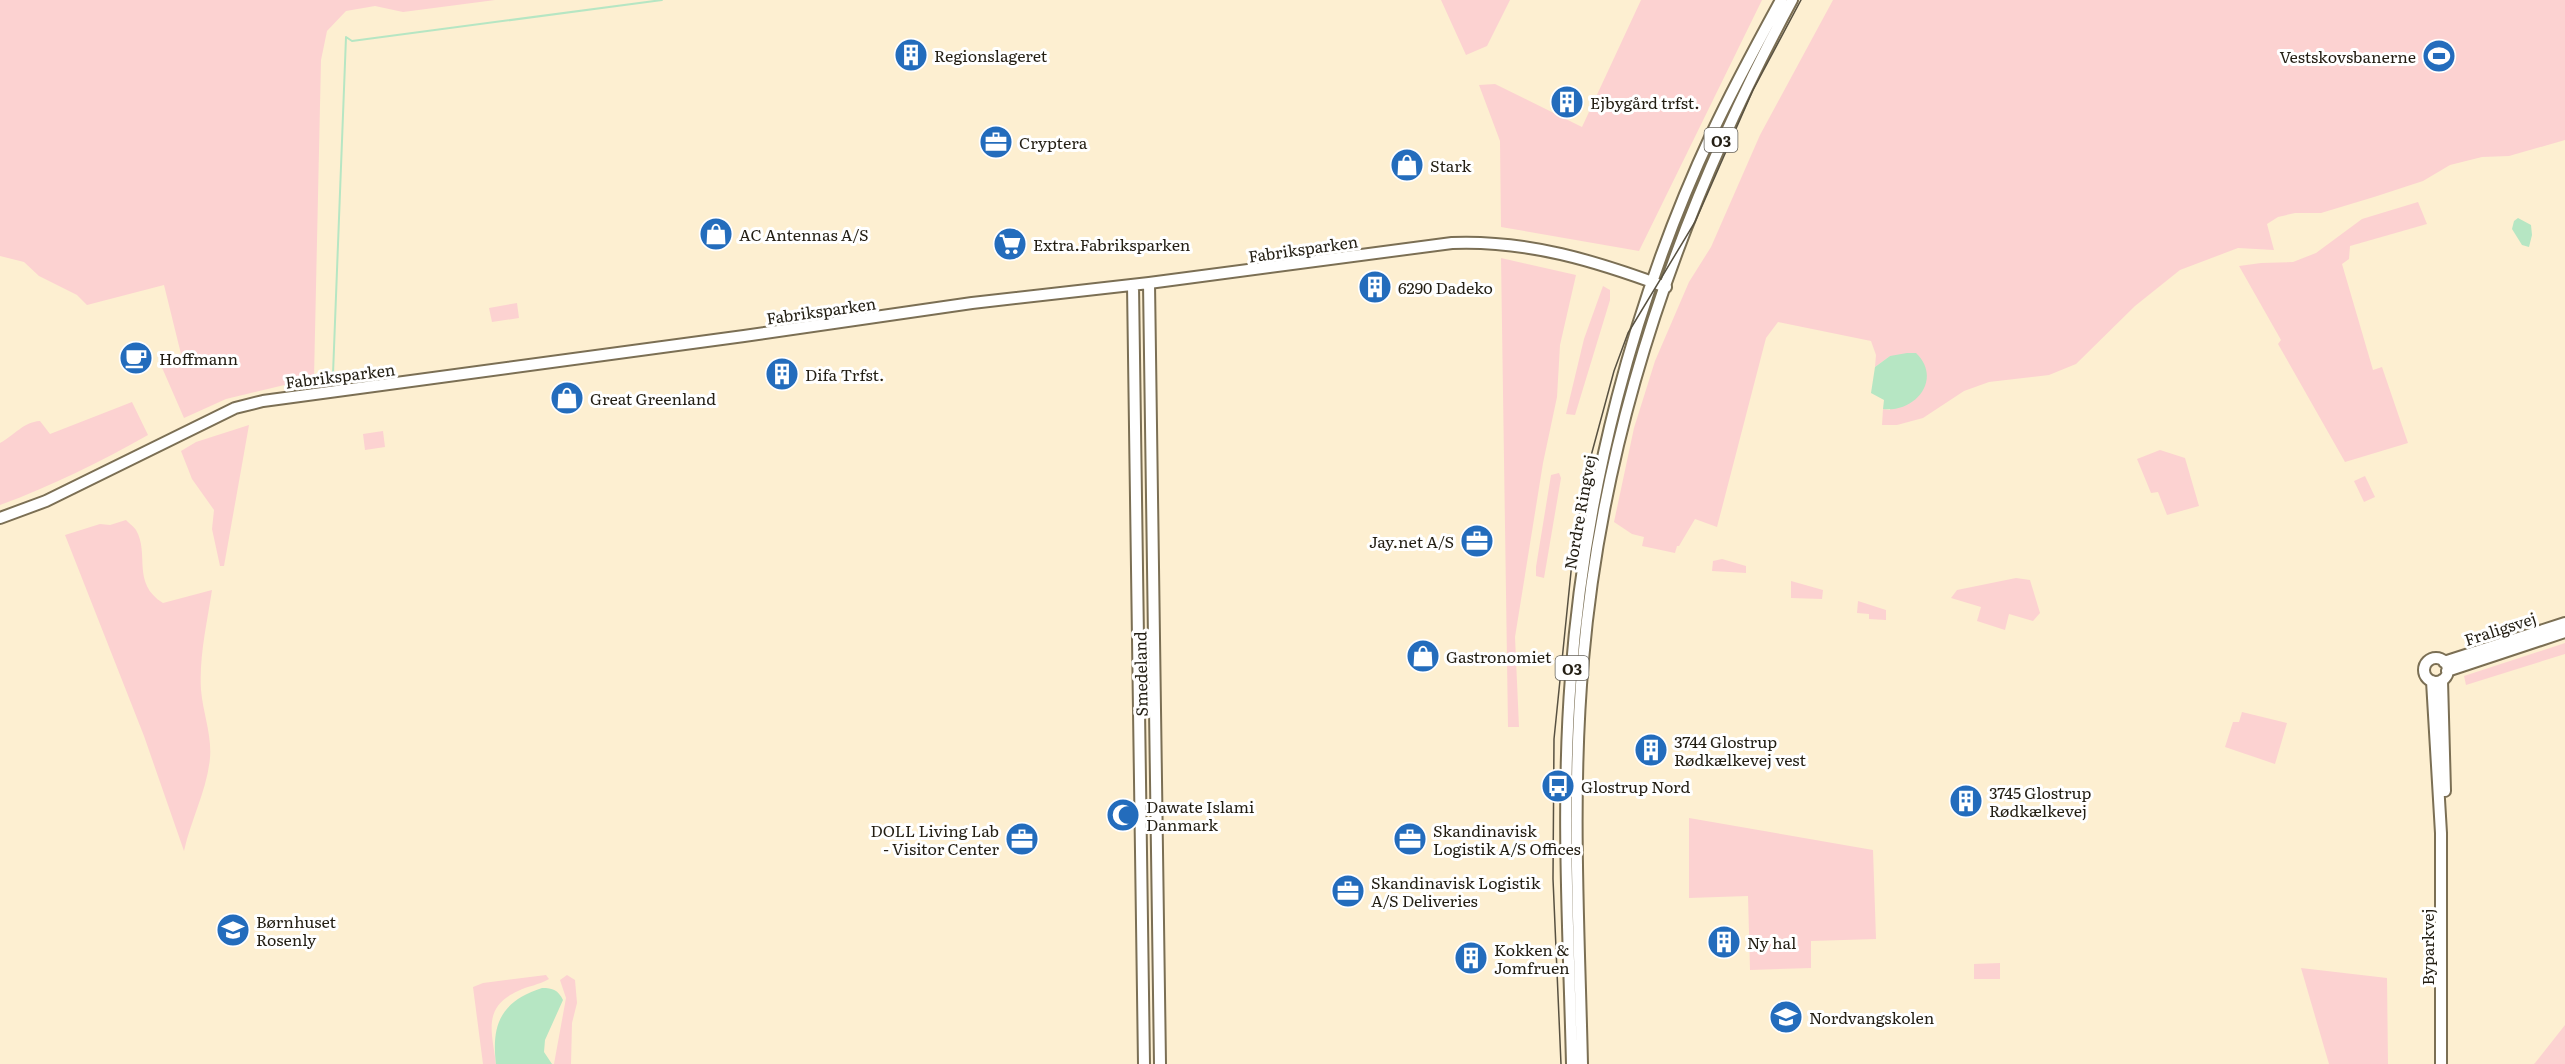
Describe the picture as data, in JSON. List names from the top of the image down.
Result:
{
  "streets": {
    "street": [
      "O3",
      "Fabriksparken",
      "Nordre Ringvej",
      "Fraligsvej",
      "Smedeland",
      "Byparkvej"
    ]
  },
  "crossings": [
    ["Fabriksparken", "Nordre Ringvej"],
    ["Fabriksparken", "Smedeland"],
    ["Fraligsvej", "Byparkvej"]
  ],
  "places": {
    "building": [
      "Regionslageret",
      "Ejbygård trfst.",
      "6290 Dadeko",
      "Difa Trfst.",
      "3744 Glostrup Rødkælkevej vest",
      "3745 Glostrup Rødkælkevej",
      "Ny hal",
      "Kokken & Jomfruen"
    ],
    "sports": ["Vestskovsbanerne"],
    "office": [
      "Cryptera",
      "Jay.net A/S",
      "DOLL Living Lab - Visitor Center",
      "Skandinavisk Logistik A/S Offices",
      "Skandinavisk Logistik A/S Deliveries"
    ],
    "shop": [
      "Stark",
      "AC Antennas A/S",
      "Great Greenland",
      "Gastronomiet"
    ],
    "supermarket": ["Extra.Fabriksparken"],
    "cafe": ["Hoffmann"],
    "bus stop": ["Glostrup Nord"],
    "mosque": ["Dawate Islami Danmark"],
    "school or university": ["Børnhuset Rosenly", "Nordvangskolen"]
  }
}
